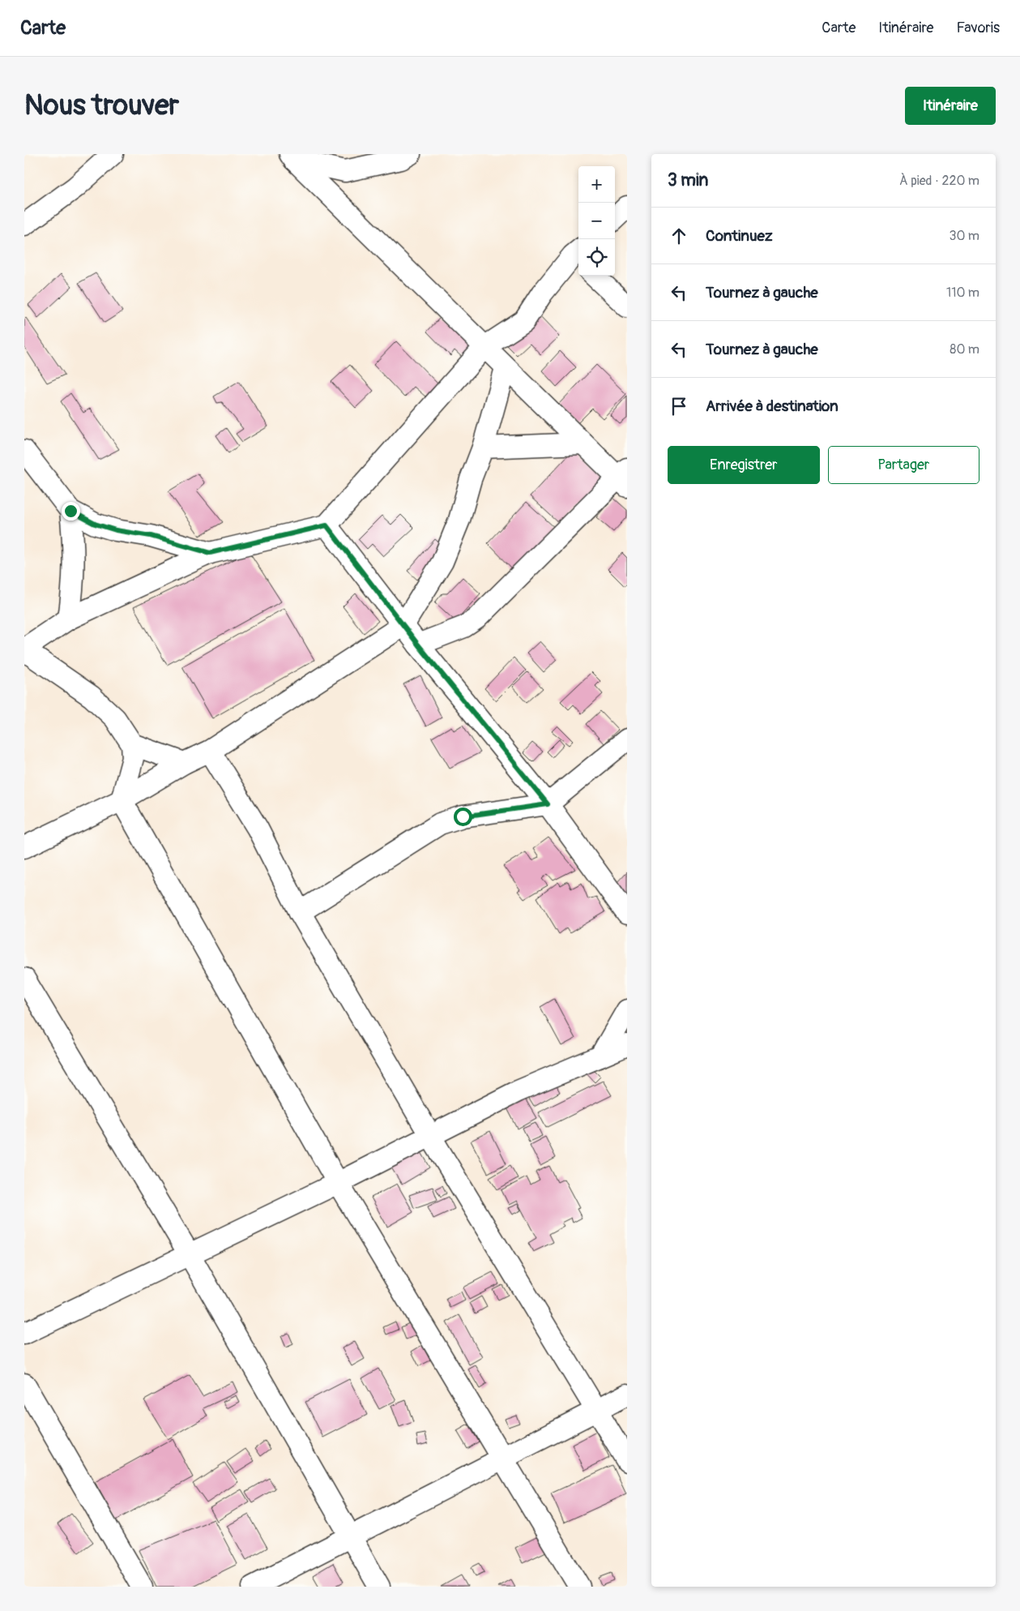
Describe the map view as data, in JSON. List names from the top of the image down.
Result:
{
  "page": {
    "header": "Carte",
    "nav": ["Carte", "Itinéraire", "Favoris"],
    "buttons": [
      "Itinéraire",
      ["Enregistrer", "Partager"]
    ],
    "title": "Nous trouver",
    "heading": ["3 min", "À pied · 220 m"],
    "map_buttons": ["+", "−"],
    "list": [
      ["Continuez", "30 m"],
      ["Tournez à gauche", "110 m"],
      ["Tournez à gauche", "80 m"],
      "Arrivée à destination"
    ]
  }
}
